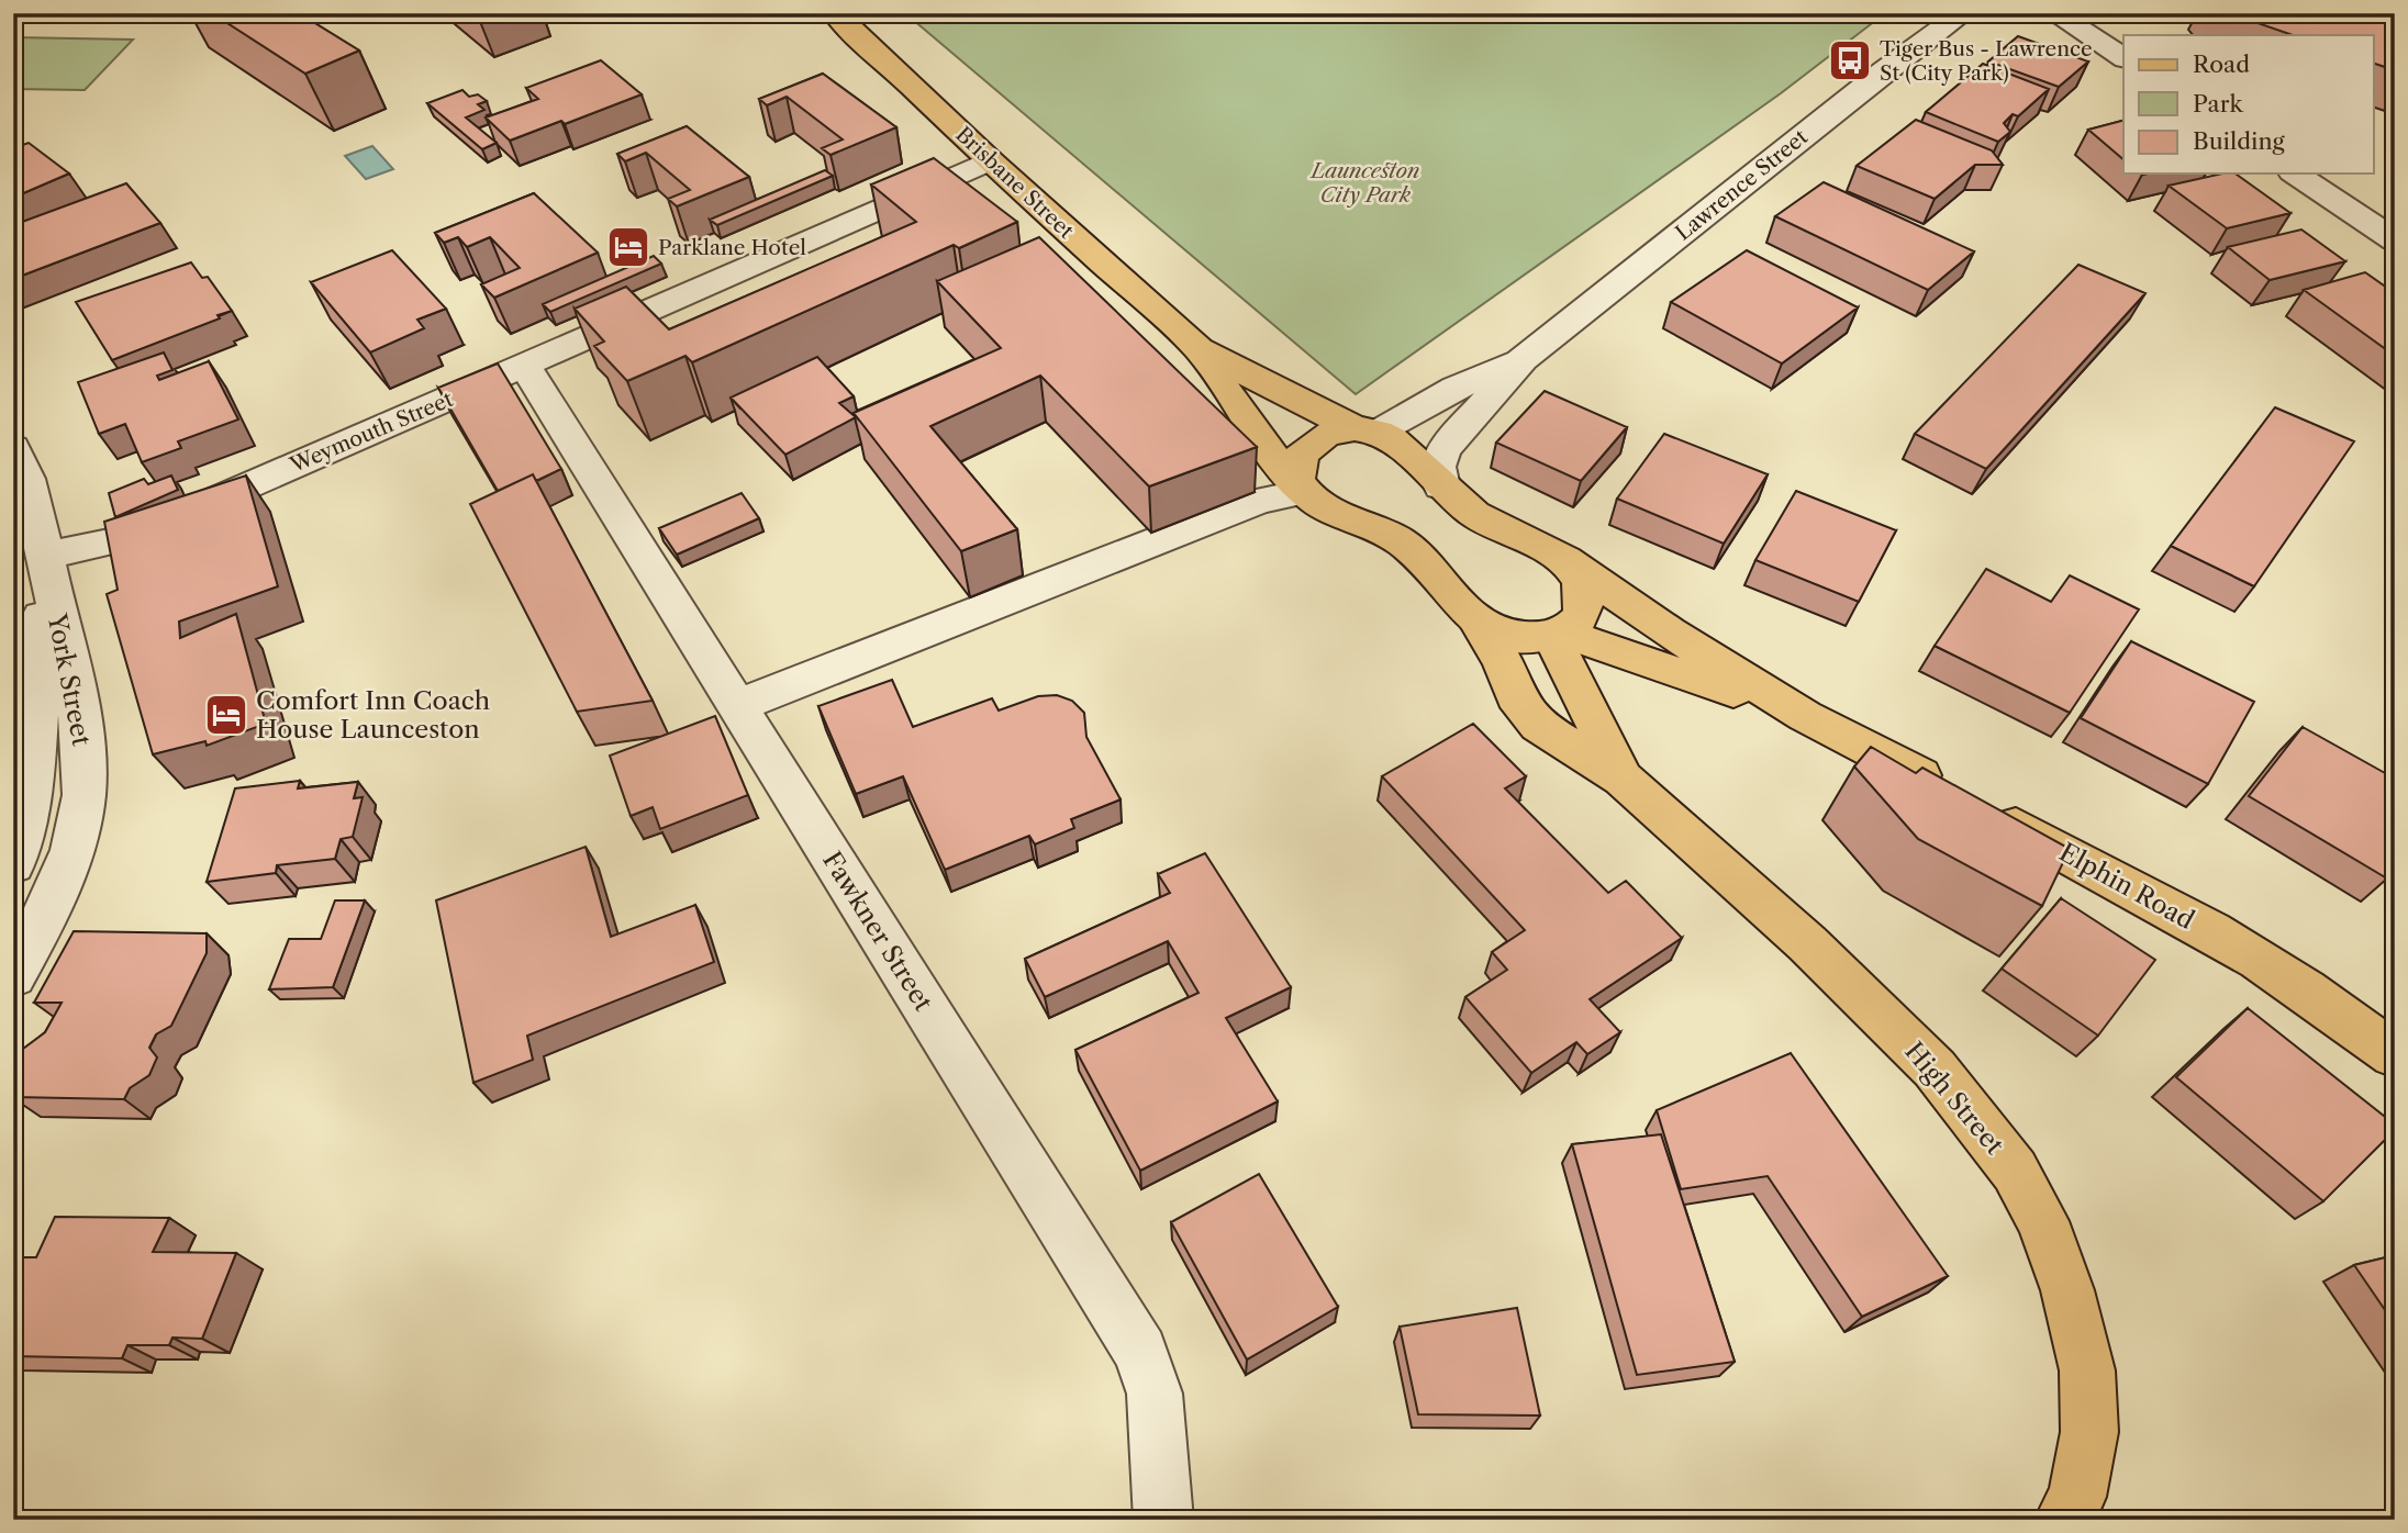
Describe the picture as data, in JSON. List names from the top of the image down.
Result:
{
  "streets": {
    "main road": ["Brisbane Street", "Elphin Road", "High Street"],
    "street": [
      "Lawrence Street",
      "Weymouth Street",
      "York Street",
      "Fawkner Street"
    ]
  },
  "crossings": [
    ["Brisbane Street", "Lawrence Street"],
    ["Brisbane Street", "Weymouth Street"],
    ["Brisbane Street", "Elphin Road"],
    ["Brisbane Street", "High Street"],
    ["Lawrence Street", "Elphin Road"],
    ["Weymouth Street", "York Street"],
    ["Weymouth Street", "Fawkner Street"],
    ["Elphin Road", "High Street"]
  ],
  "parks": ["Launceston City Park"],
  "places": {
    "bus stop": ["Tiger Bus - Lawrence St (City Park)"],
    "hotel": ["Parklane Hotel", "Comfort Inn Coach House Launceston"]
  },
  "legend": ["Road", "Park", "Building"]
}
